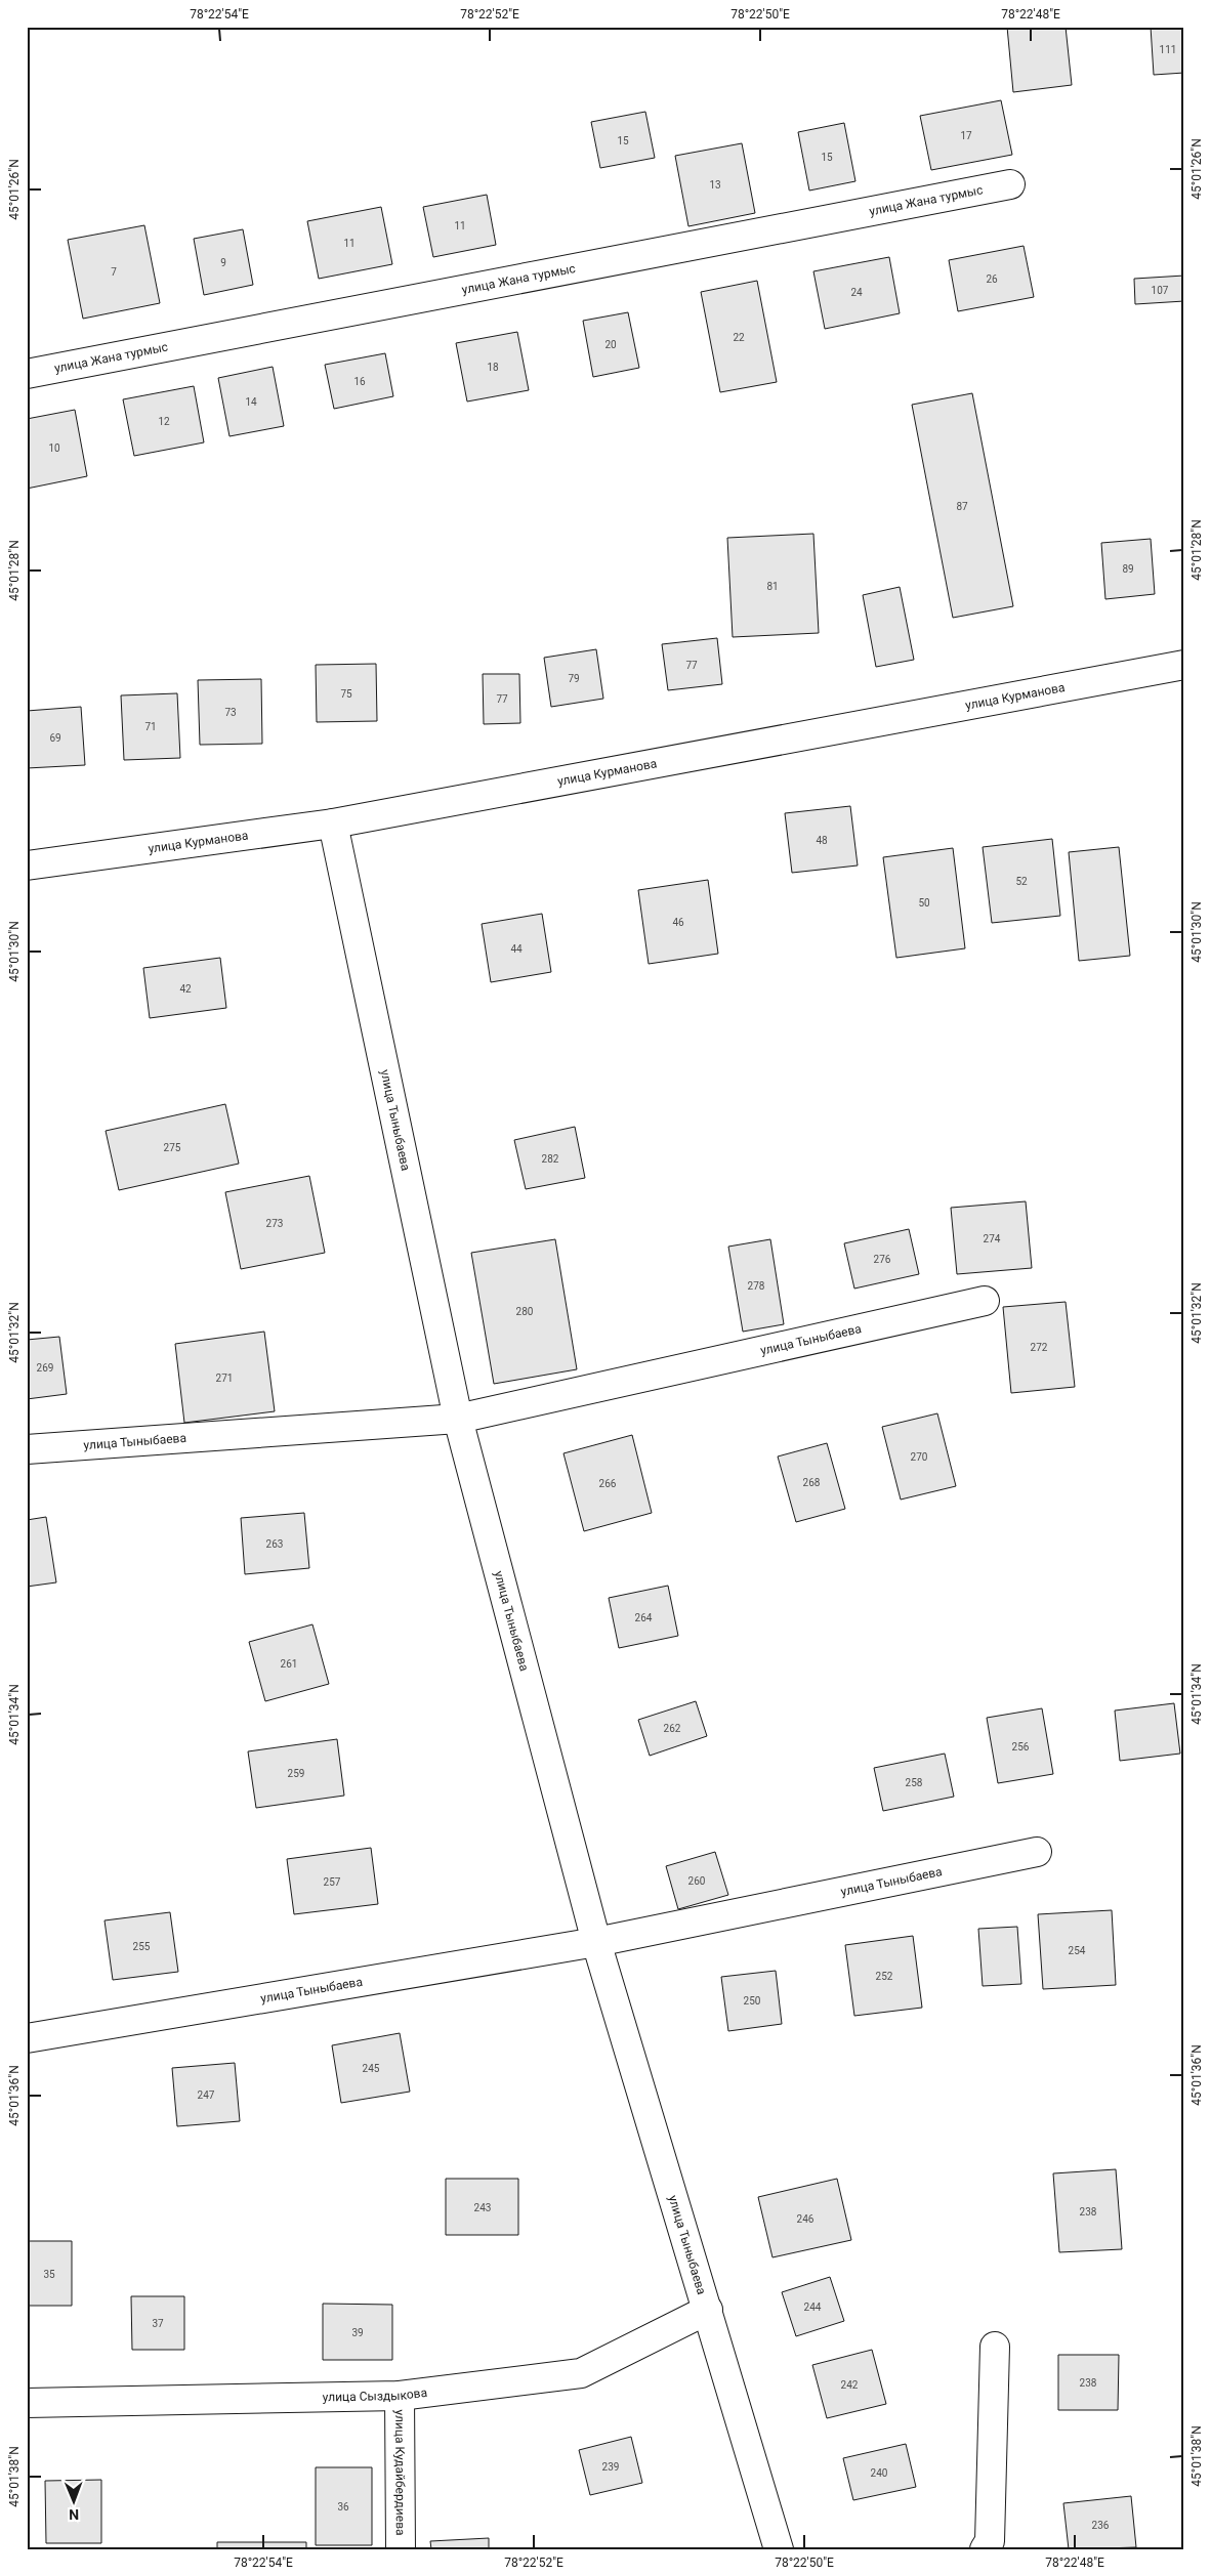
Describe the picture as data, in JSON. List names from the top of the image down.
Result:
{
  "streets": {
    "street": [
      "улица Жана турмыс",
      "улица Курманова",
      "улица Тыныбаева",
      "улица Сыздыкова",
      "улица Кудайбердиева"
    ]
  },
  "crossings": [
    ["улица Курманова", "улица Тыныбаева"],
    ["улица Тыныбаева", "улица Сыздыкова"],
    ["улица Сыздыкова", "улица Кудайбердиева"]
  ],
  "house_numbers": [
    "111",
    "17",
    "15",
    "15",
    "13",
    "11",
    "11",
    "9",
    "7",
    "26",
    "107",
    "24",
    "22",
    "20",
    "18",
    "16",
    "14",
    "12",
    "10",
    "87",
    "89",
    "81",
    "77",
    "79",
    "75",
    "77",
    "73",
    "71",
    "69",
    "48",
    "52",
    "50",
    "46",
    "44",
    "42",
    "275",
    "282",
    "273",
    "274",
    "276",
    "278",
    "280",
    "272",
    "269",
    "271",
    "270",
    "268",
    "266",
    "263",
    "264",
    "261",
    "262",
    "256",
    "259",
    "258",
    "260",
    "257",
    "255",
    "254",
    "252",
    "250",
    "245",
    "247",
    "243",
    "238",
    "246",
    "35",
    "244",
    "37",
    "39",
    "238",
    "242",
    "239",
    "240",
    "36",
    "236"
  ],
  "north": "bottom",
  "coordinates": [
    "78°22'54\"E",
    "78°22'52\"E",
    "78°22'50\"E",
    "78°22'48\"E",
    "45°01'26\"N",
    "45°01'28\"N",
    "45°01'30\"N",
    "45°01'32\"N",
    "45°01'34\"N",
    "45°01'36\"N",
    "45°01'38\"N"
  ]
}
